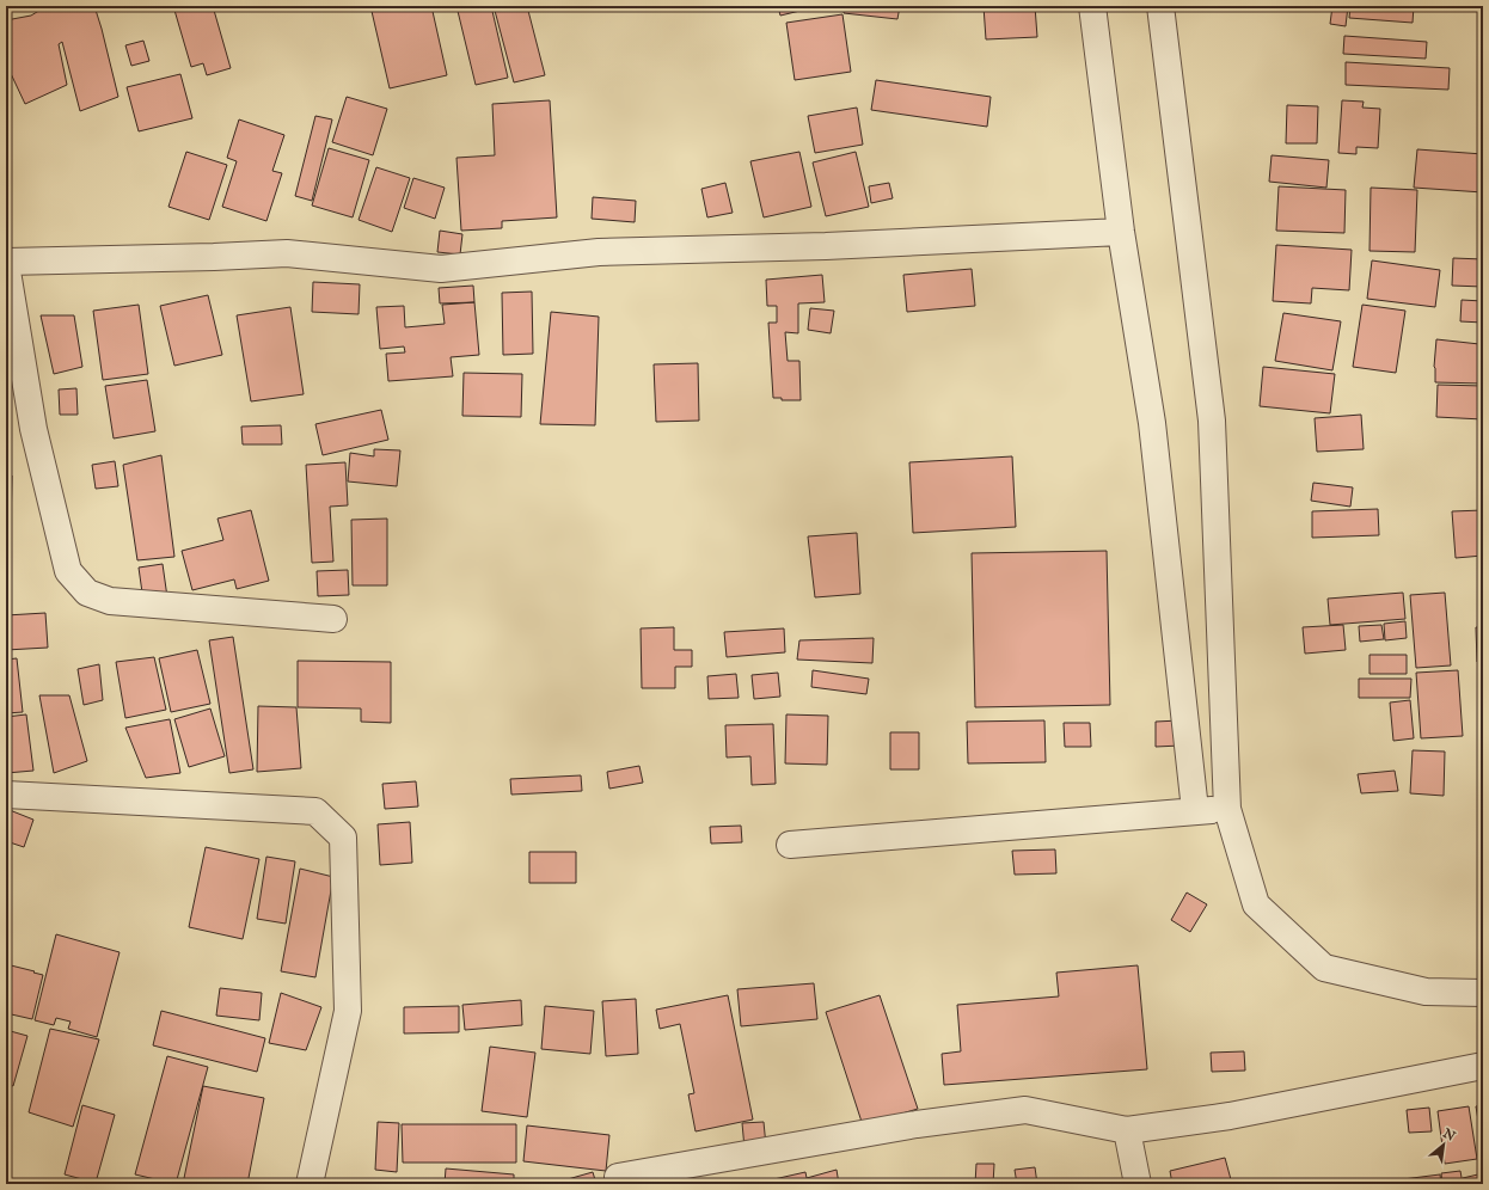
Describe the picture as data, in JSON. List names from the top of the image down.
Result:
{
  "north": "top right"
}
